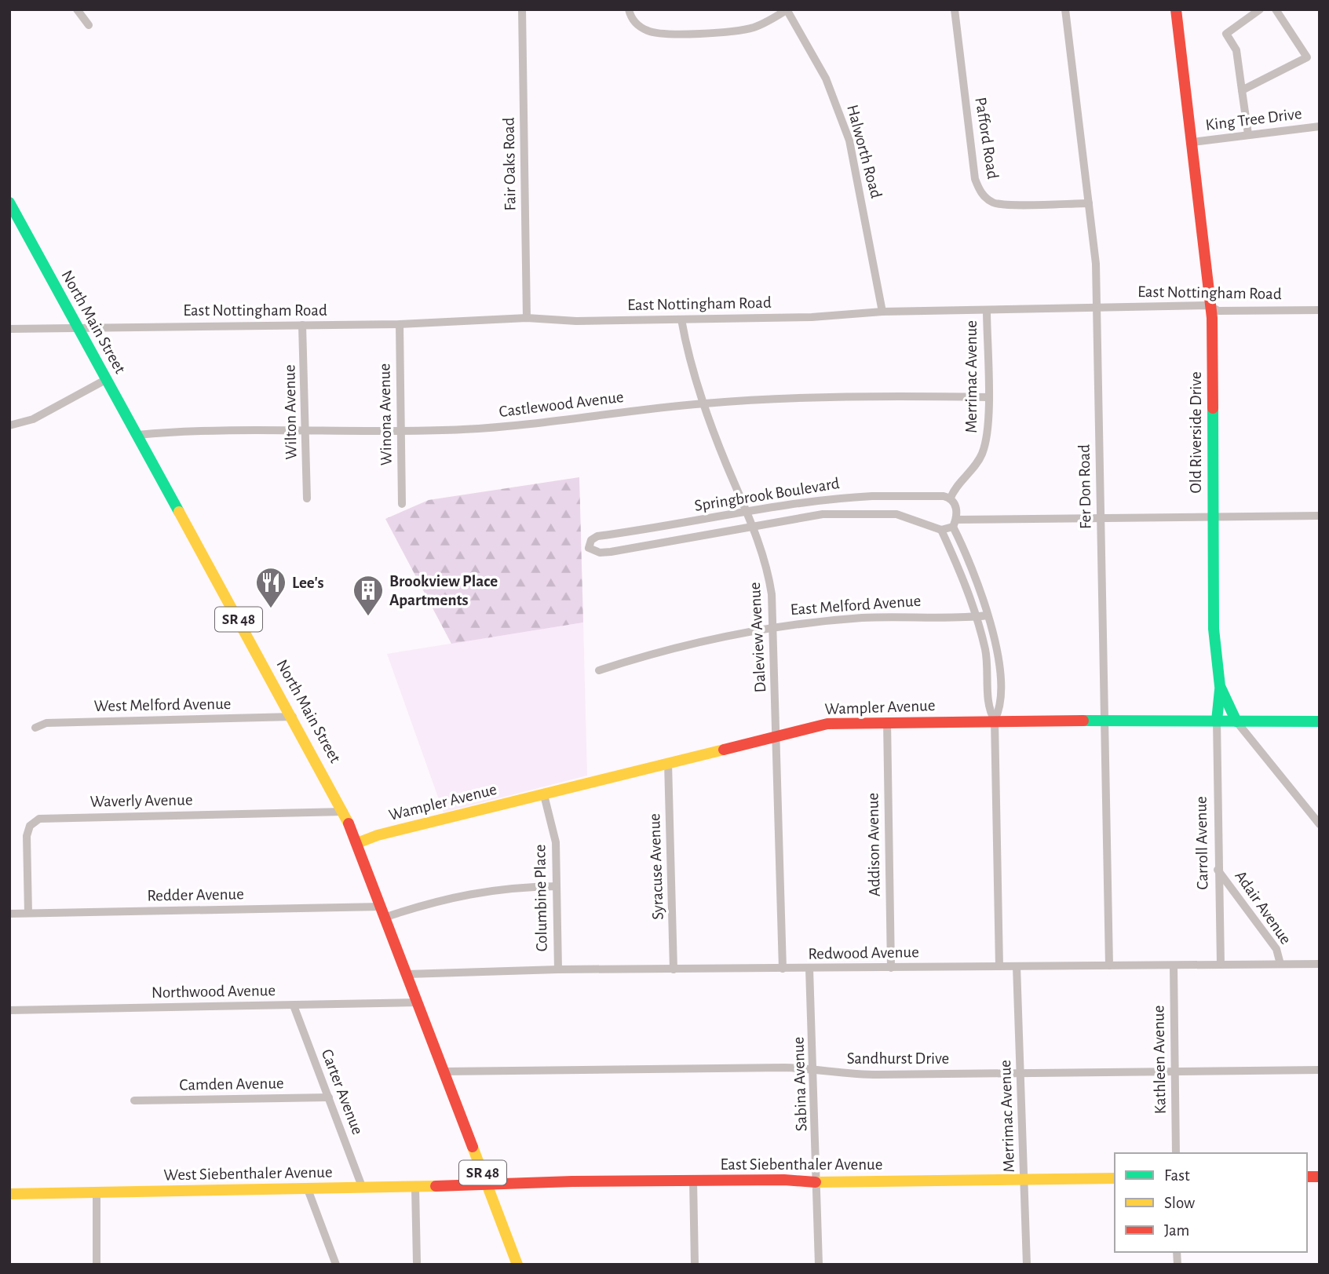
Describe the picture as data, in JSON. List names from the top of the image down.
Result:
{
  "streets": {
    "main road": [
      "North Main Street",
      "Old Riverside Drive",
      "SR 48",
      "Wampler Avenue",
      "East Siebenthaler Avenue",
      "West Siebenthaler Avenue"
    ],
    "street": [
      "King Tree Drive",
      "Pafford Road",
      "Halworth Road",
      "Fair Oaks Road",
      "East Nottingham Road",
      "Merrimac Avenue",
      "Castlewood Avenue",
      "Wilton Avenue",
      "Winona Avenue",
      "Fer Don Road",
      "Springbrook Boulevard",
      "East Melford Avenue",
      "Daleview Avenue",
      "West Melford Avenue",
      "Waverly Avenue",
      "Carroll Avenue",
      "Addison Avenue",
      "Syracuse Avenue",
      "Redder Avenue",
      "Columbine Place",
      "Adair Avenue",
      "Redwood Avenue",
      "Northwood Avenue",
      "Sandhurst Drive",
      "Kathleen Avenue",
      "Camden Avenue",
      "Sabina Avenue",
      "Carter Avenue"
    ]
  },
  "crossings": [
    ["King Tree Drive", "Old Riverside Drive"],
    ["Pafford Road", "Fer Don Road"],
    ["Halworth Road", "East Nottingham Road"],
    ["Fair Oaks Road", "East Nottingham Road"],
    ["East Nottingham Road", "North Main Street"],
    ["East Nottingham Road", "Merrimac Avenue"],
    ["East Nottingham Road", "Wilton Avenue"],
    ["East Nottingham Road", "Winona Avenue"],
    ["East Nottingham Road", "Old Riverside Drive"],
    ["East Nottingham Road", "Fer Don Road"],
    ["East Nottingham Road", "Daleview Avenue"],
    ["North Main Street", "Castlewood Avenue"],
    ["North Main Street", "West Melford Avenue"],
    ["North Main Street", "Wampler Avenue"],
    ["North Main Street", "Waverly Avenue"],
    ["North Main Street", "Redder Avenue"],
    ["North Main Street", "Redwood Avenue"],
    ["North Main Street", "Northwood Avenue"],
    ["North Main Street", "Sandhurst Drive"],
    ["North Main Street", "East Siebenthaler Avenue"],
    ["North Main Street", "West Siebenthaler Avenue"],
    ["Merrimac Avenue", "Castlewood Avenue"],
    ["Merrimac Avenue", "Springbrook Boulevard"],
    ["Merrimac Avenue", "Redwood Avenue"],
    ["Merrimac Avenue", "Sandhurst Drive"],
    ["Merrimac Avenue", "East Siebenthaler Avenue"],
    ["Castlewood Avenue", "Wilton Avenue"],
    ["Castlewood Avenue", "Winona Avenue"],
    ["Castlewood Avenue", "Daleview Avenue"],
    ["Old Riverside Drive", "Wampler Avenue"],
    ["Fer Don Road", "Wampler Avenue"],
    ["Fer Don Road", "Redwood Avenue"],
    ["Springbrook Boulevard", "Daleview Avenue"],
    ["East Melford Avenue", "Daleview Avenue"],
    ["Daleview Avenue", "Wampler Avenue"],
    ["Daleview Avenue", "Redwood Avenue"],
    ["Wampler Avenue", "Carroll Avenue"],
    ["Wampler Avenue", "Addison Avenue"],
    ["Wampler Avenue", "Syracuse Avenue"],
    ["Wampler Avenue", "Columbine Place"],
    ["Waverly Avenue", "Redder Avenue"],
    ["Carroll Avenue", "Adair Avenue"],
    ["Carroll Avenue", "Redwood Avenue"],
    ["Addison Avenue", "Redwood Avenue"],
    ["Syracuse Avenue", "Redwood Avenue"],
    ["Redder Avenue", "Columbine Place"],
    ["Columbine Place", "Redwood Avenue"],
    ["Adair Avenue", "Redwood Avenue"],
    ["Redwood Avenue", "Kathleen Avenue"],
    ["Redwood Avenue", "Sabina Avenue"],
    ["Northwood Avenue", "Carter Avenue"],
    ["Sandhurst Drive", "Kathleen Avenue"],
    ["Sandhurst Drive", "Sabina Avenue"],
    ["Camden Avenue", "Carter Avenue"],
    ["Sabina Avenue", "East Siebenthaler Avenue"],
    ["Carter Avenue", "West Siebenthaler Avenue"],
    ["East Siebenthaler Avenue", "West Siebenthaler Avenue"]
  ],
  "places": {
    "restaurant": ["Lee's"],
    "building": ["Brookview Place Apartments"]
  },
  "legend": ["Fast", "Slow", "Jam"]
}
